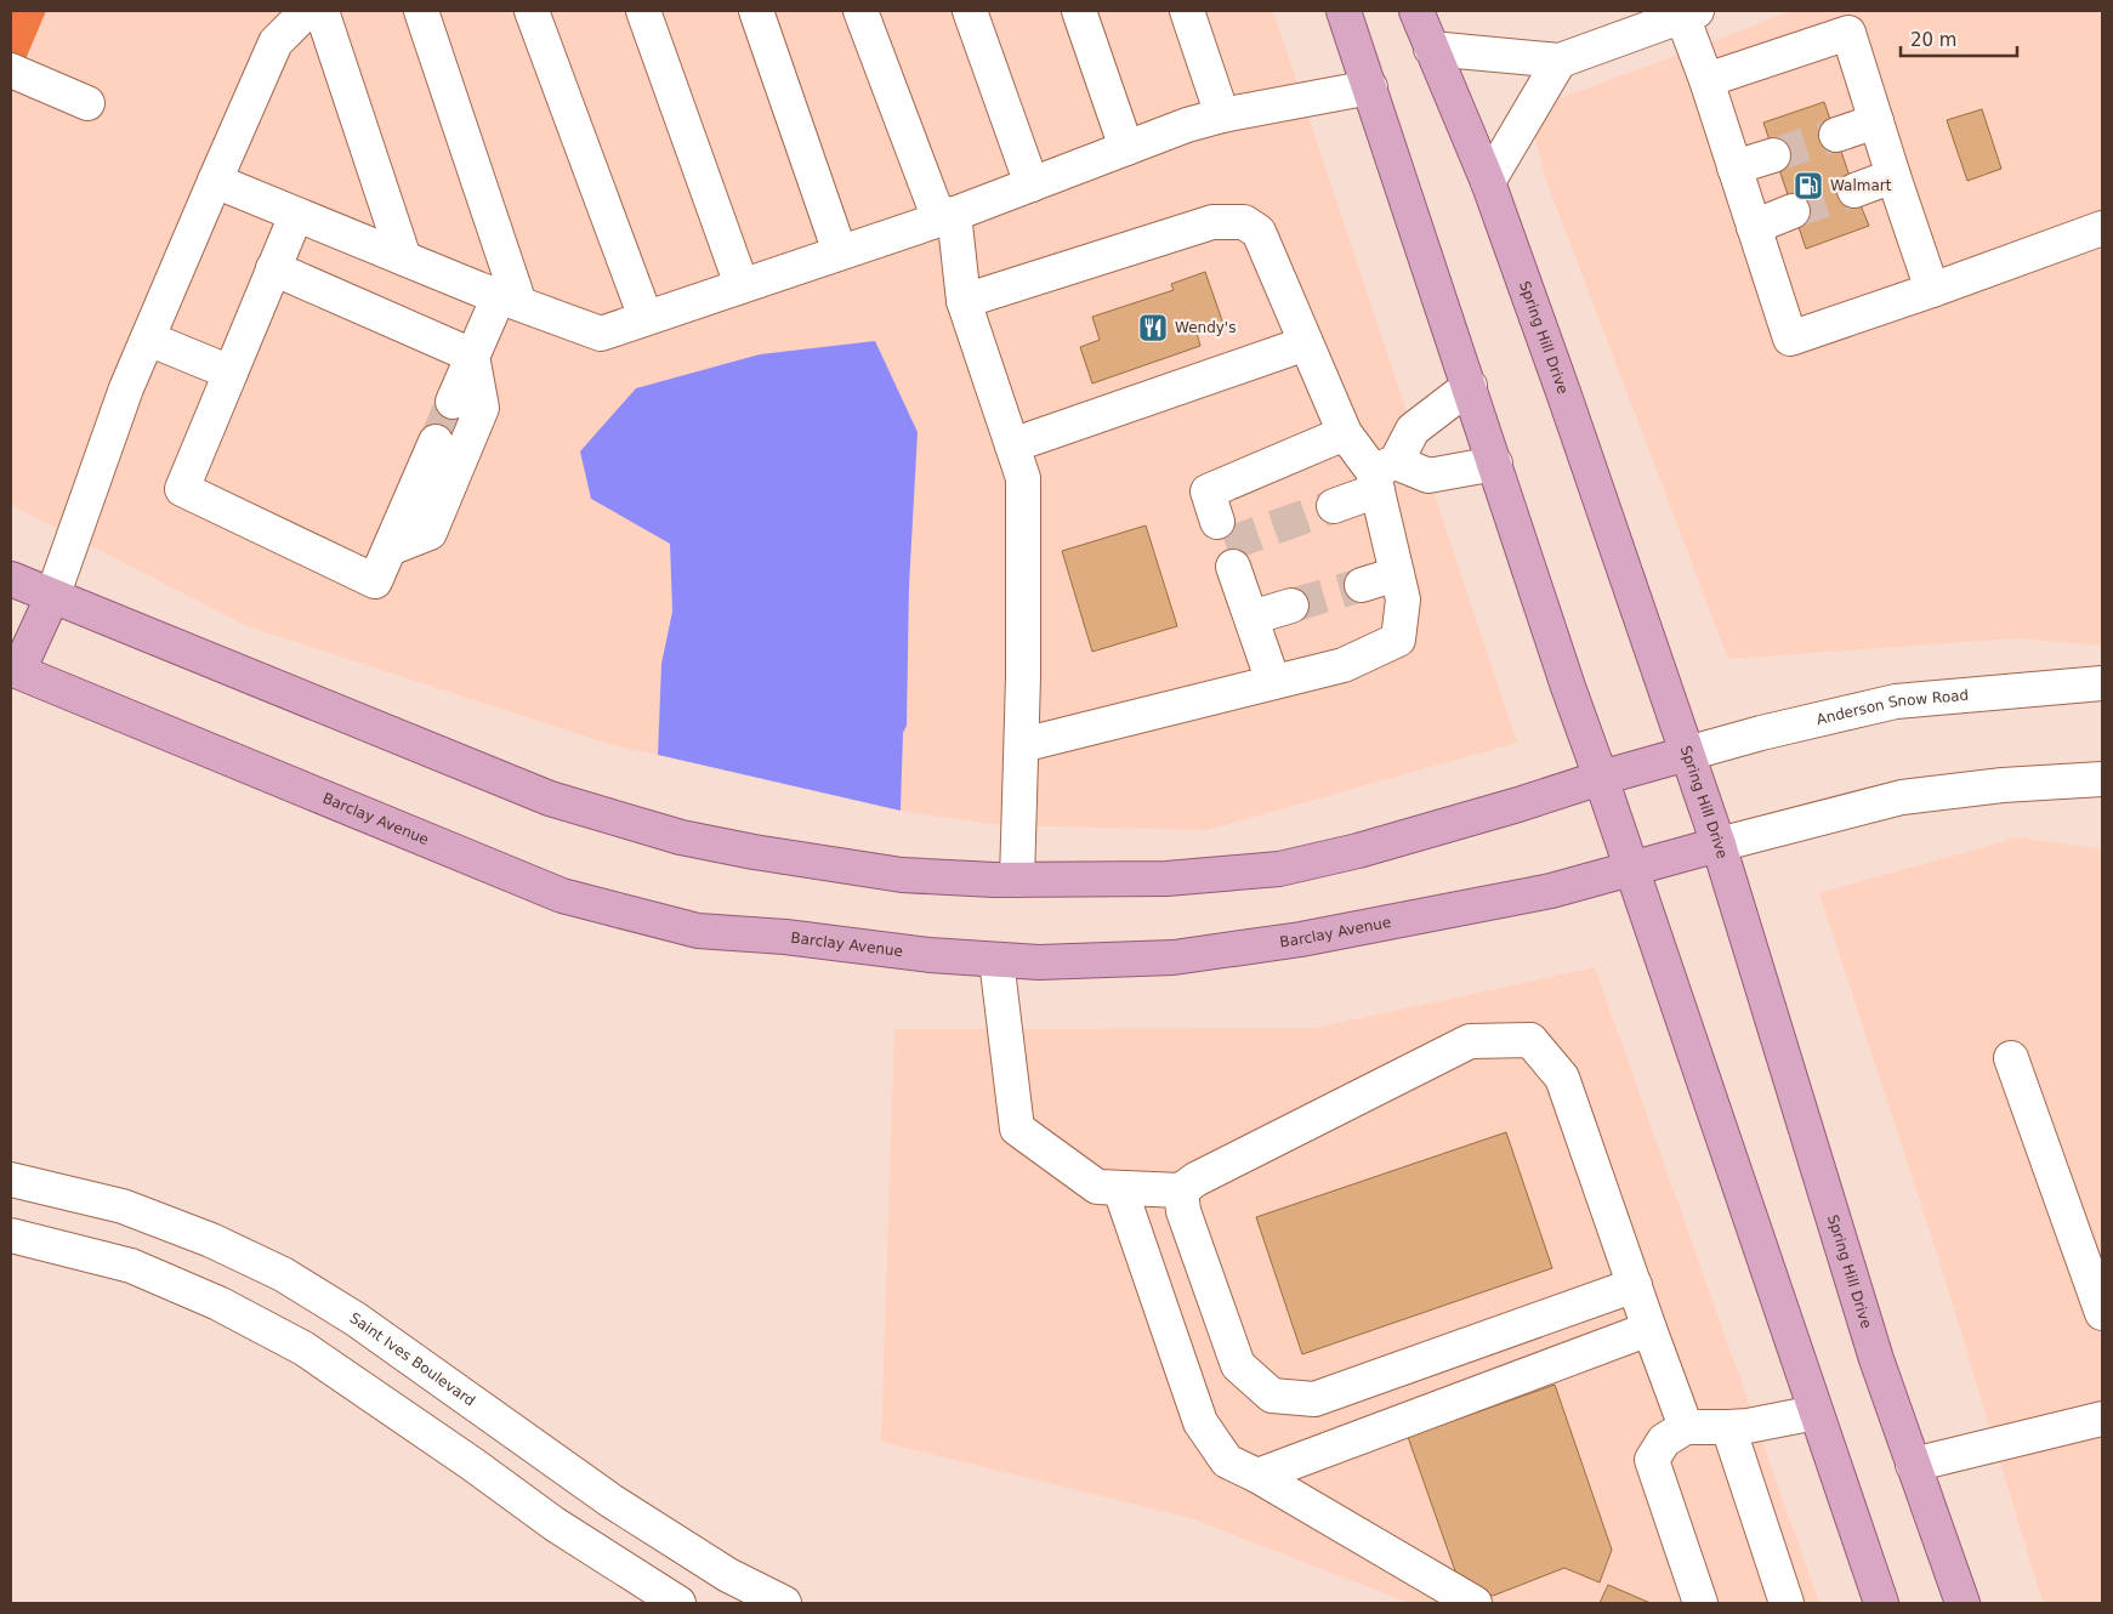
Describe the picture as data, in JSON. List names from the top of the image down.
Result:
{
  "streets": {
    "main road": ["Spring Hill Drive", "Barclay Avenue"],
    "street": ["Anderson Snow Road", "Saint Ives Boulevard"]
  },
  "crossings": [
    ["Spring Hill Drive", "Anderson Snow Road"],
    ["Spring Hill Drive", "Barclay Avenue"]
  ],
  "places": {
    "fuel station": ["Walmart"],
    "restaurant": ["Wendy's"]
  },
  "scale_bar": "20 m"
}
